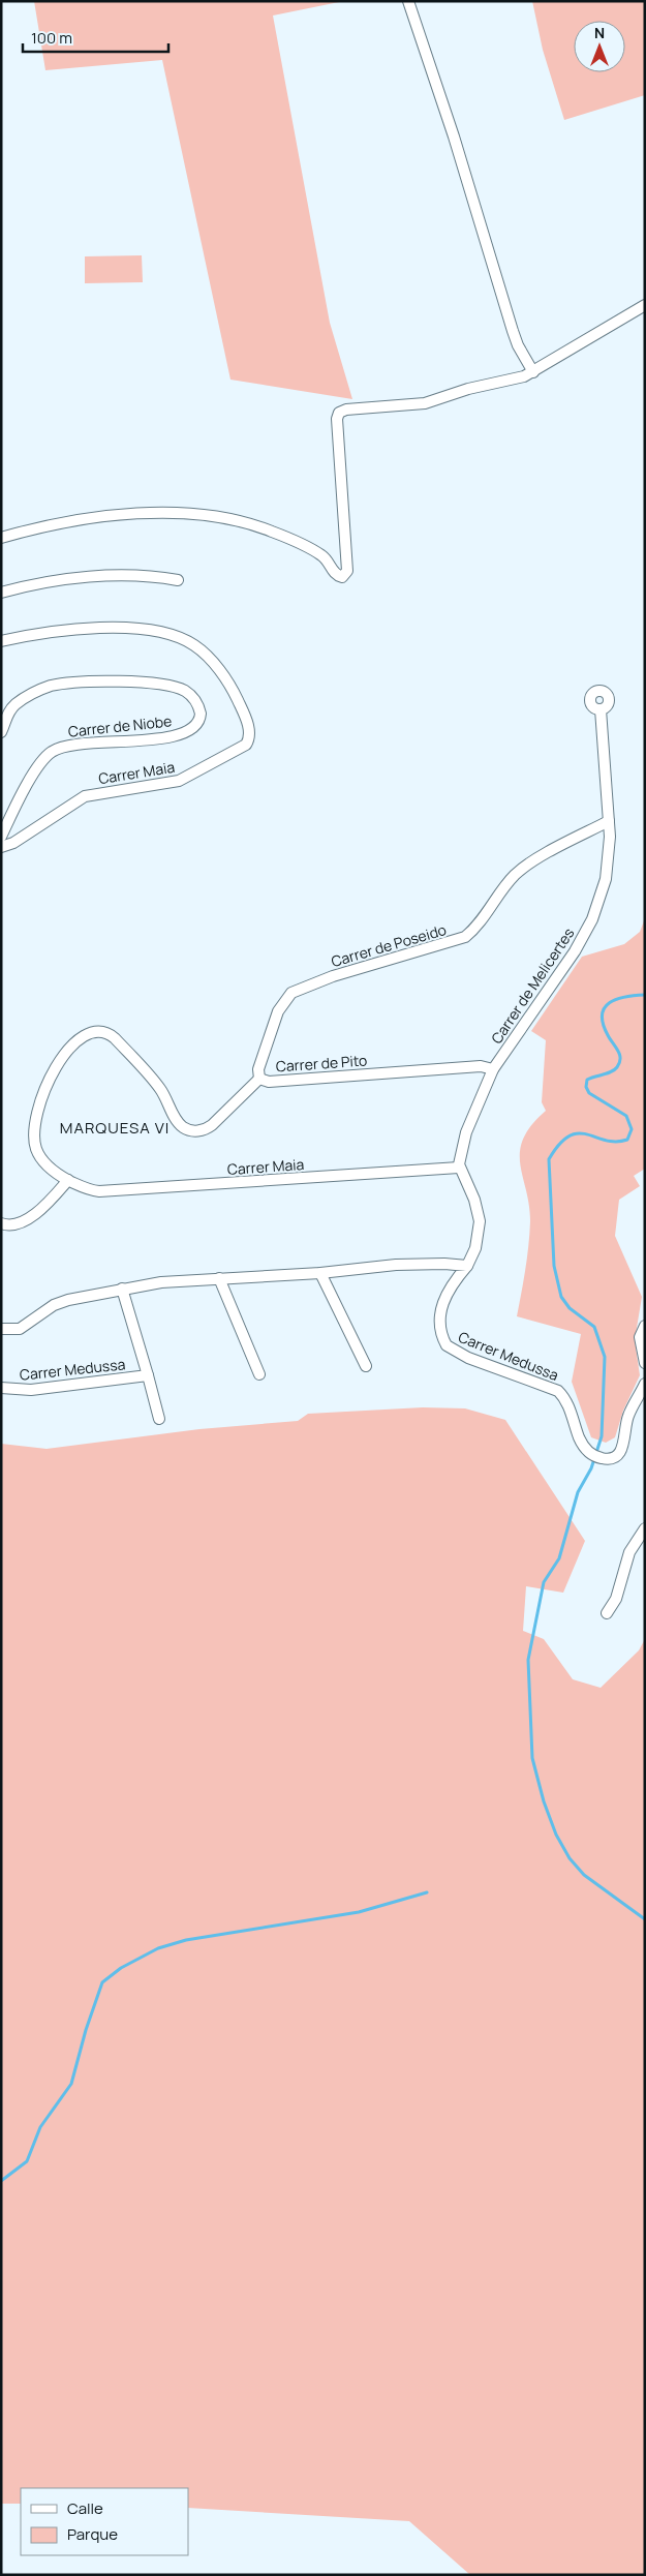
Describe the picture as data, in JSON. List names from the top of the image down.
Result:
{
  "streets": {
    "street": [
      "Carrer de Niobe",
      "Carrer Maia",
      "Carrer de Poseido",
      "Carrer de Melicertes",
      "Carrer de Pito",
      "Carrer Medussa"
    ]
  },
  "crossings": [
    ["Carrer Maia", "Carrer de Melicertes"],
    ["Carrer Maia", "Carrer de Pito"],
    ["Carrer de Poseido", "Carrer de Melicertes"],
    ["Carrer de Poseido", "Carrer de Pito"],
    ["Carrer de Melicertes", "Carrer de Pito"]
  ],
  "districts": ["MARQUESA VI"],
  "legend": ["Calle", "Parque"],
  "scale_bar": "100 m",
  "north": "top"
}
